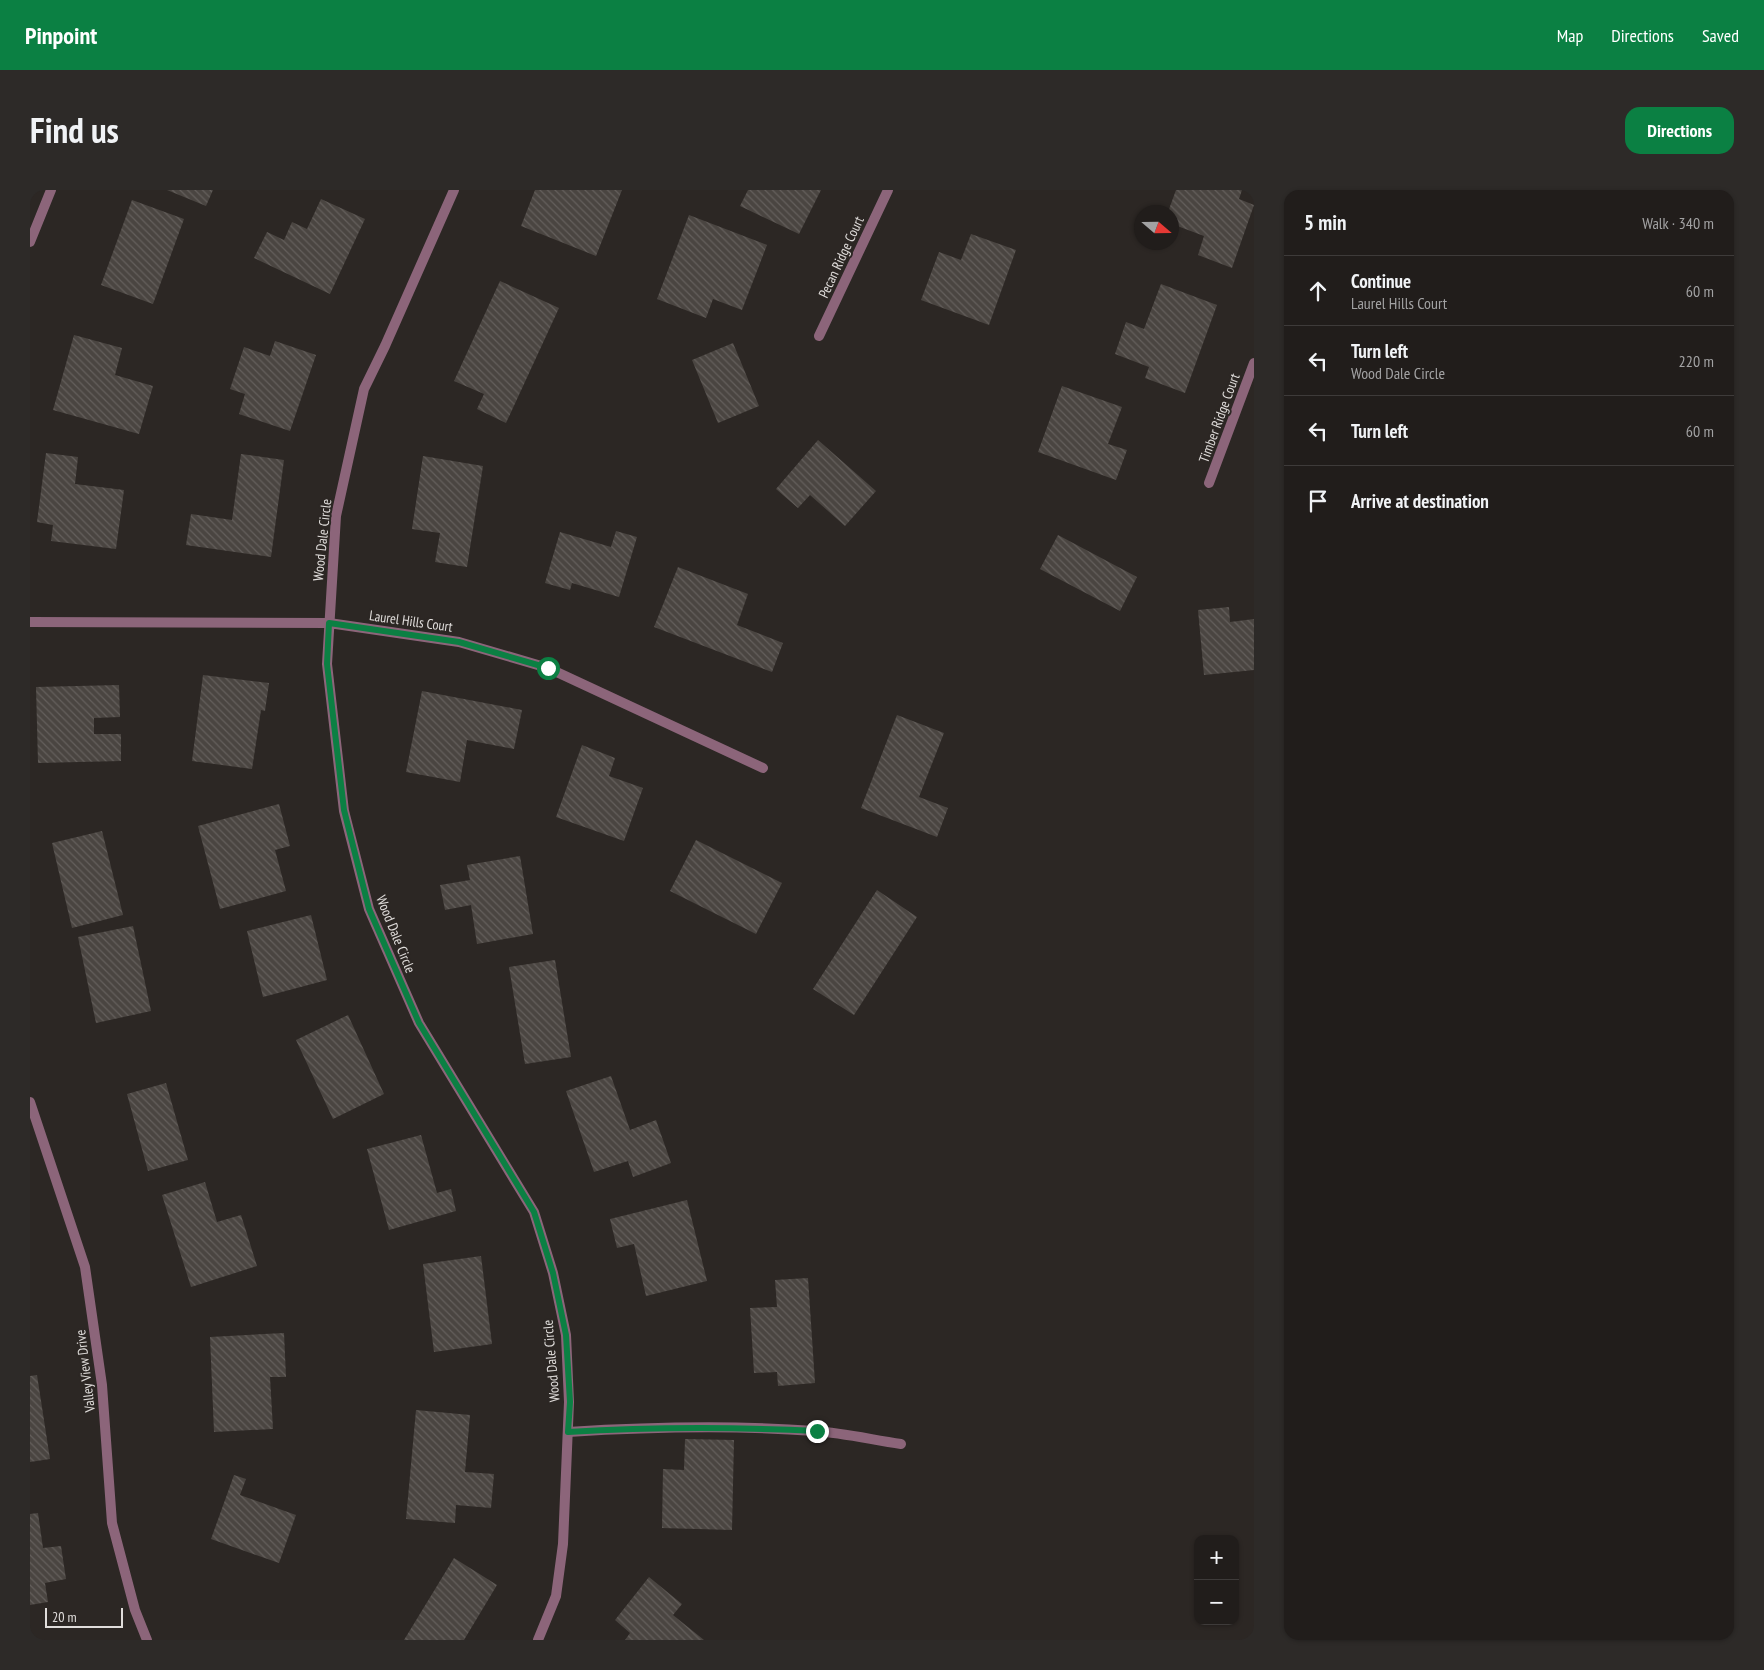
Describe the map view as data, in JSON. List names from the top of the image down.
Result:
{
  "streets": {
    "street": [
      "Pecan Ridge Court",
      "Timber Ridge Court",
      "Wood Dale Circle",
      "Laurel Hills Court",
      "Valley View Drive"
    ]
  },
  "crossings": [
    ["Wood Dale Circle", "Laurel Hills Court"]
  ],
  "scale_bar": "20 m",
  "north": "right",
  "page": {
    "header": "Pinpoint",
    "nav": ["Map", "Directions", "Saved"],
    "title": "Find us",
    "buttons": "Directions",
    "heading": ["5 min", "Walk · 340 m"],
    "list": [
      ["Continue", "Laurel Hills Court", "60 m"],
      ["Turn left", "Wood Dale Circle", "220 m"],
      ["Turn left", "60 m"],
      "Arrive at destination"
    ],
    "map_buttons": ["+", "−"],
    "scale": "20 m"
  }
}
